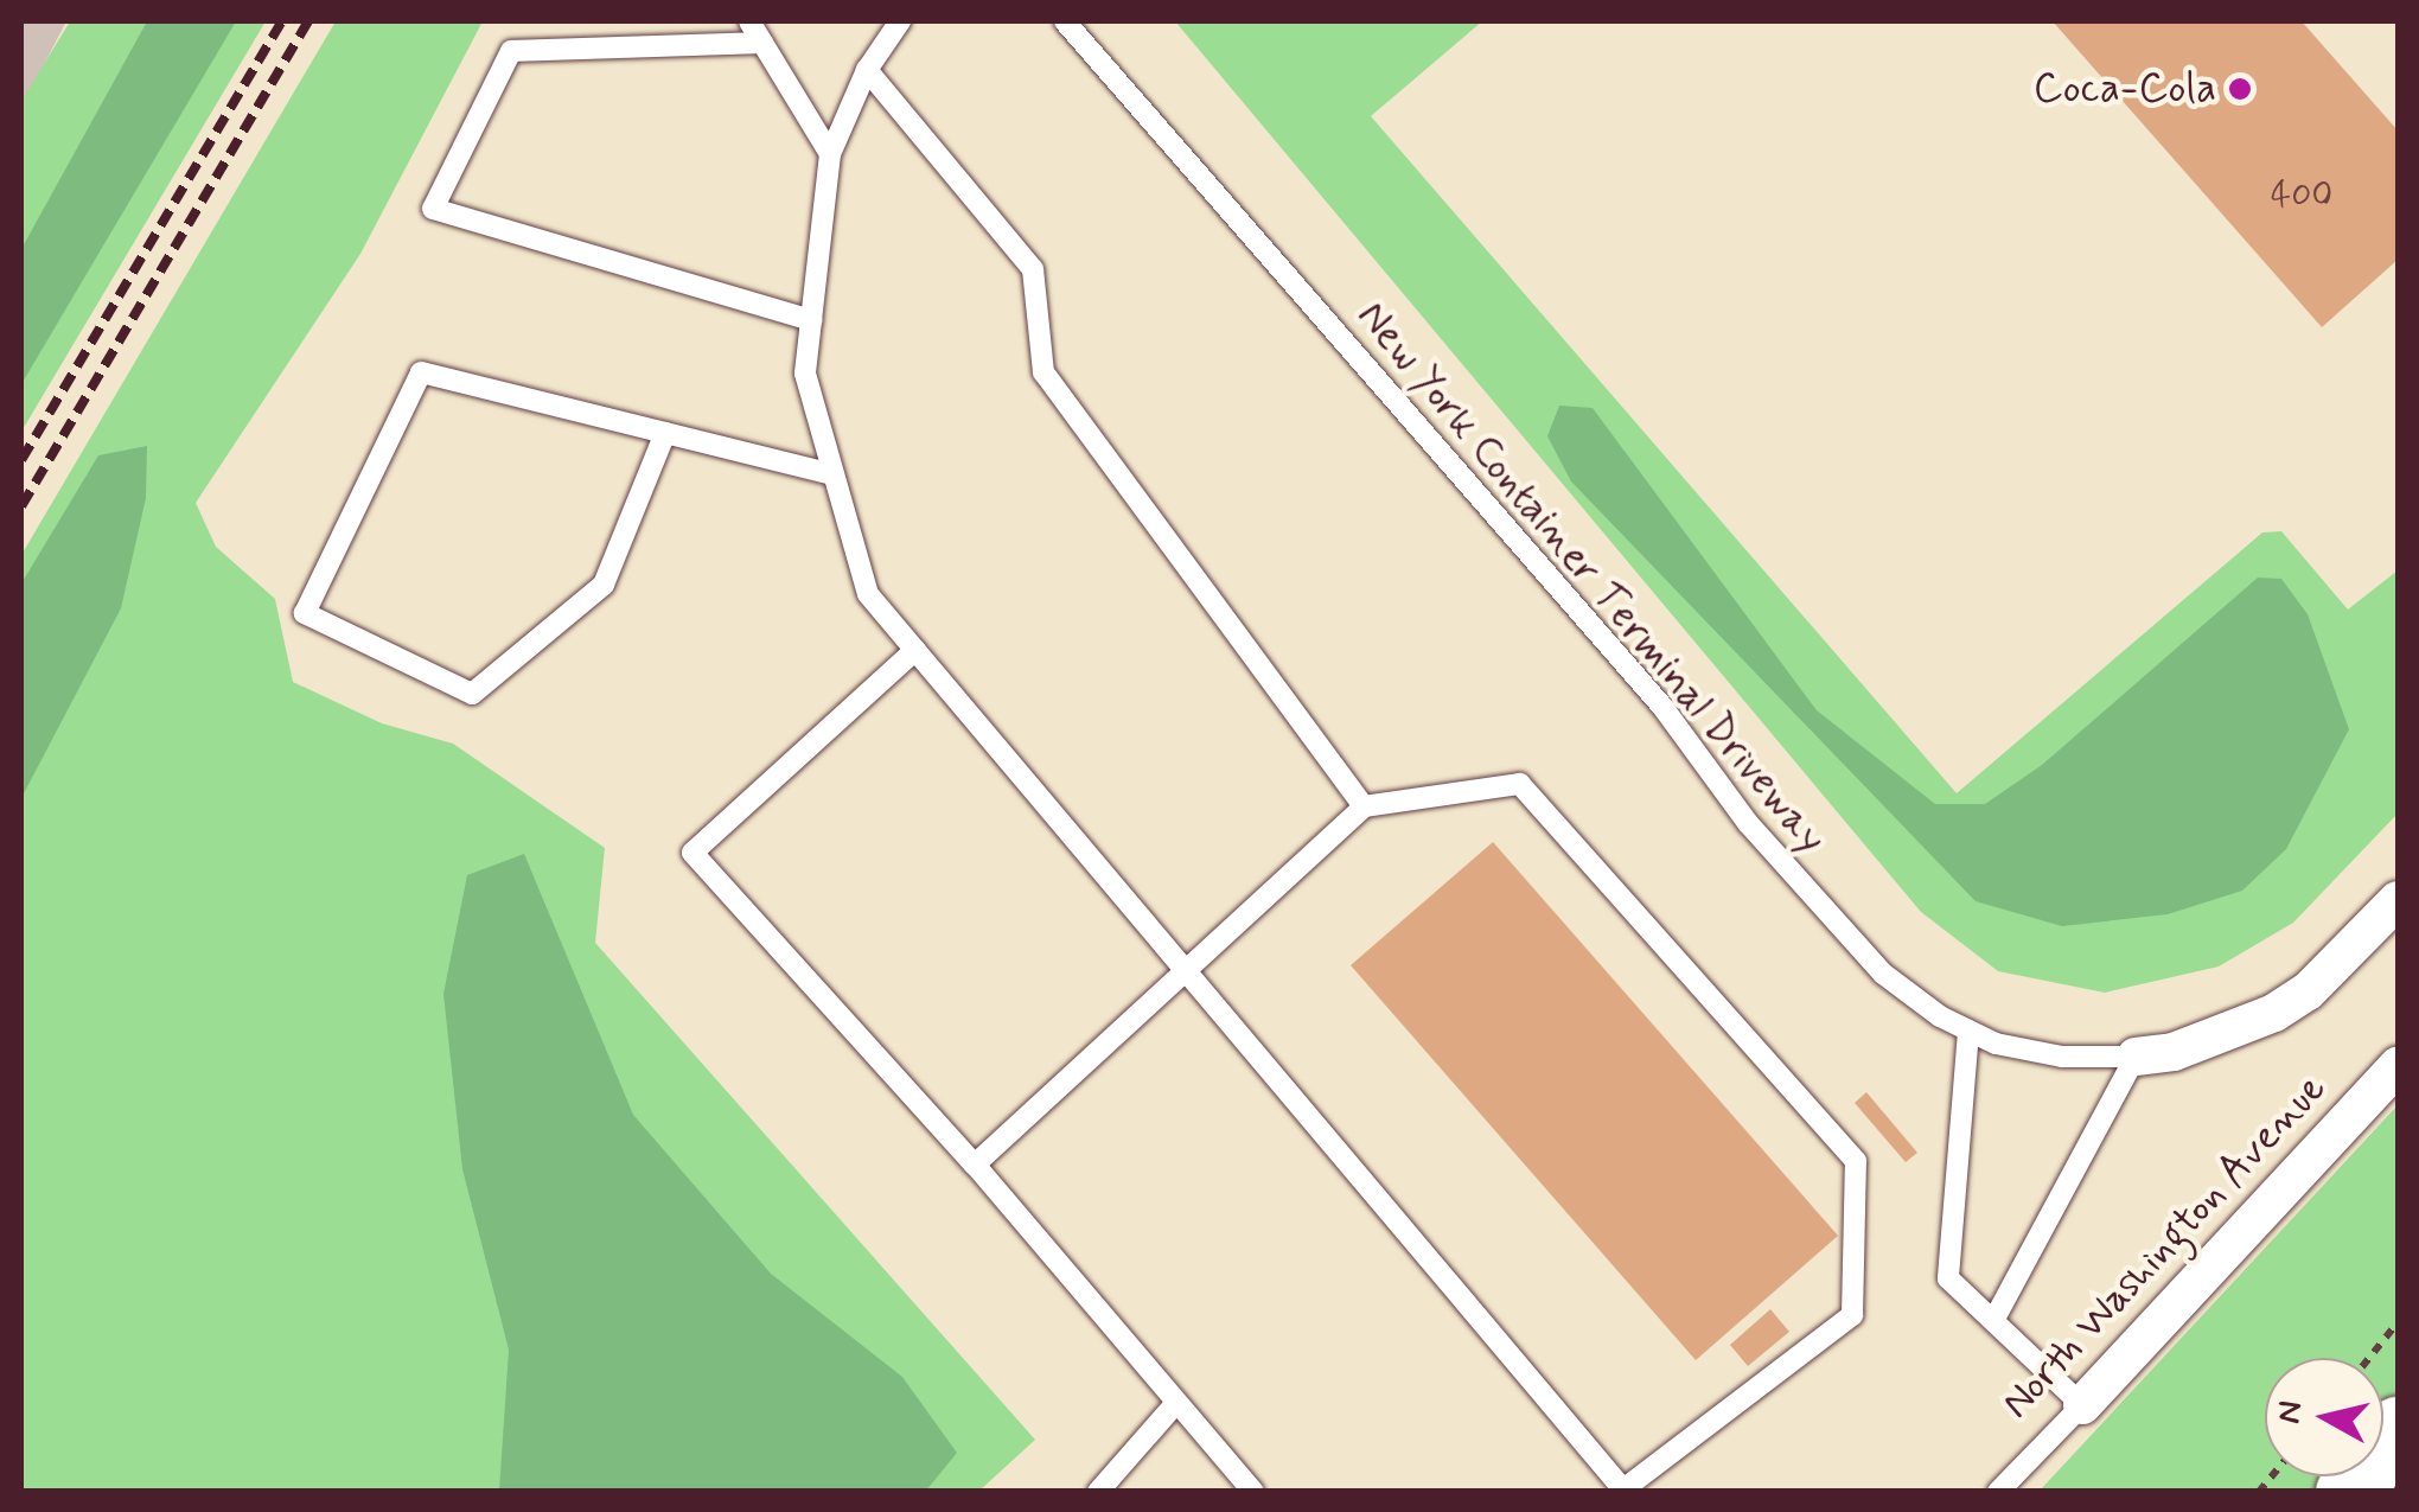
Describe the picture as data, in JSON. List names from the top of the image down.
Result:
{
  "streets": {
    "street": ["North Washington Avenue"],
    "lane": ["New York Container Terminal Driveway"]
  },
  "places": ["Coca-Cola"],
  "house_numbers": ["400"],
  "north": "left"
}
